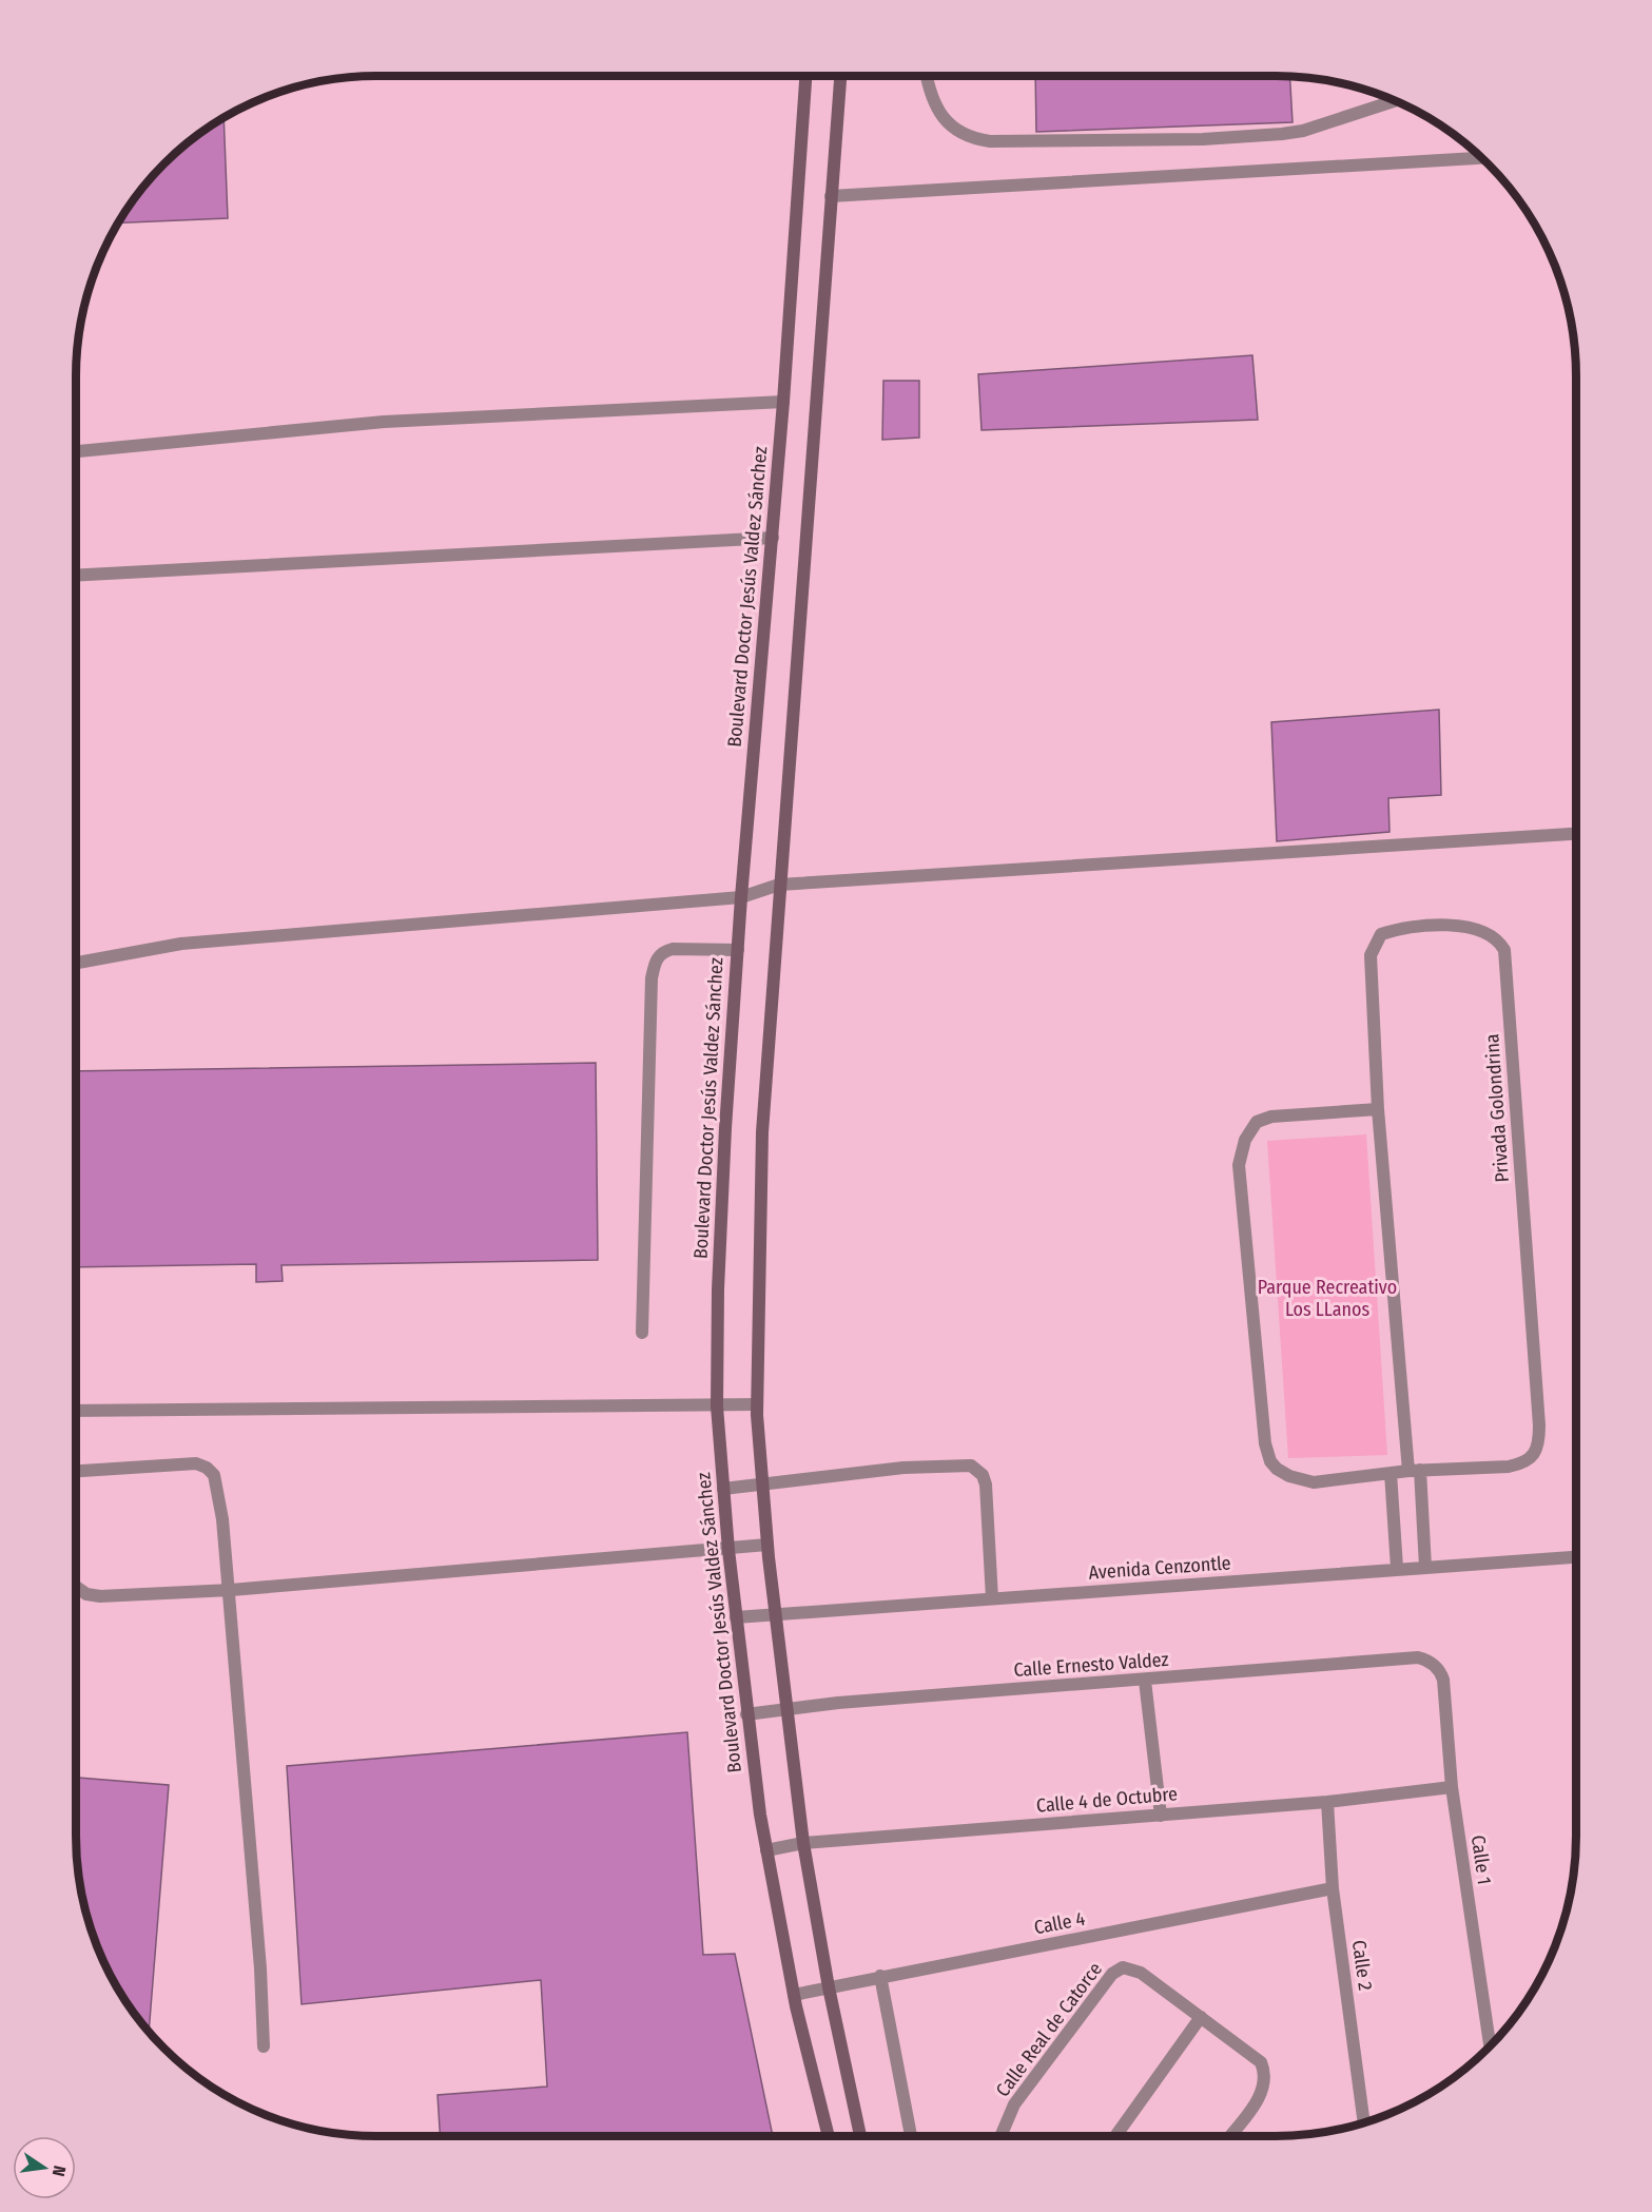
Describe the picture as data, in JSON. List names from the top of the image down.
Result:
{
  "streets": {
    "main road": ["Boulevard Doctor Jesús Valdez Sánchez"],
    "street": [
      "Privada Golondrina",
      "Avenida Cenzontle",
      "Calle Ernesto Valdez",
      "Calle 4 de Octubre",
      "Calle 1",
      "Calle 4",
      "Calle 2",
      "Calle Real de Catorce"
    ]
  },
  "crossings": [
    ["Boulevard Doctor Jesús Valdez Sánchez", "Avenida Cenzontle"],
    ["Boulevard Doctor Jesús Valdez Sánchez", "Calle Ernesto Valdez"],
    ["Boulevard Doctor Jesús Valdez Sánchez", "Calle 4 de Octubre"],
    ["Boulevard Doctor Jesús Valdez Sánchez", "Calle 4"],
    ["Privada Golondrina", "Avenida Cenzontle"],
    ["Calle Ernesto Valdez", "Calle 1"],
    ["Calle 4 de Octubre", "Calle 1"],
    ["Calle 4 de Octubre", "Calle 2"],
    ["Calle 4", "Calle 2"]
  ],
  "parks": ["Parque Recreativo Los LLanos"],
  "north": "right"
}
